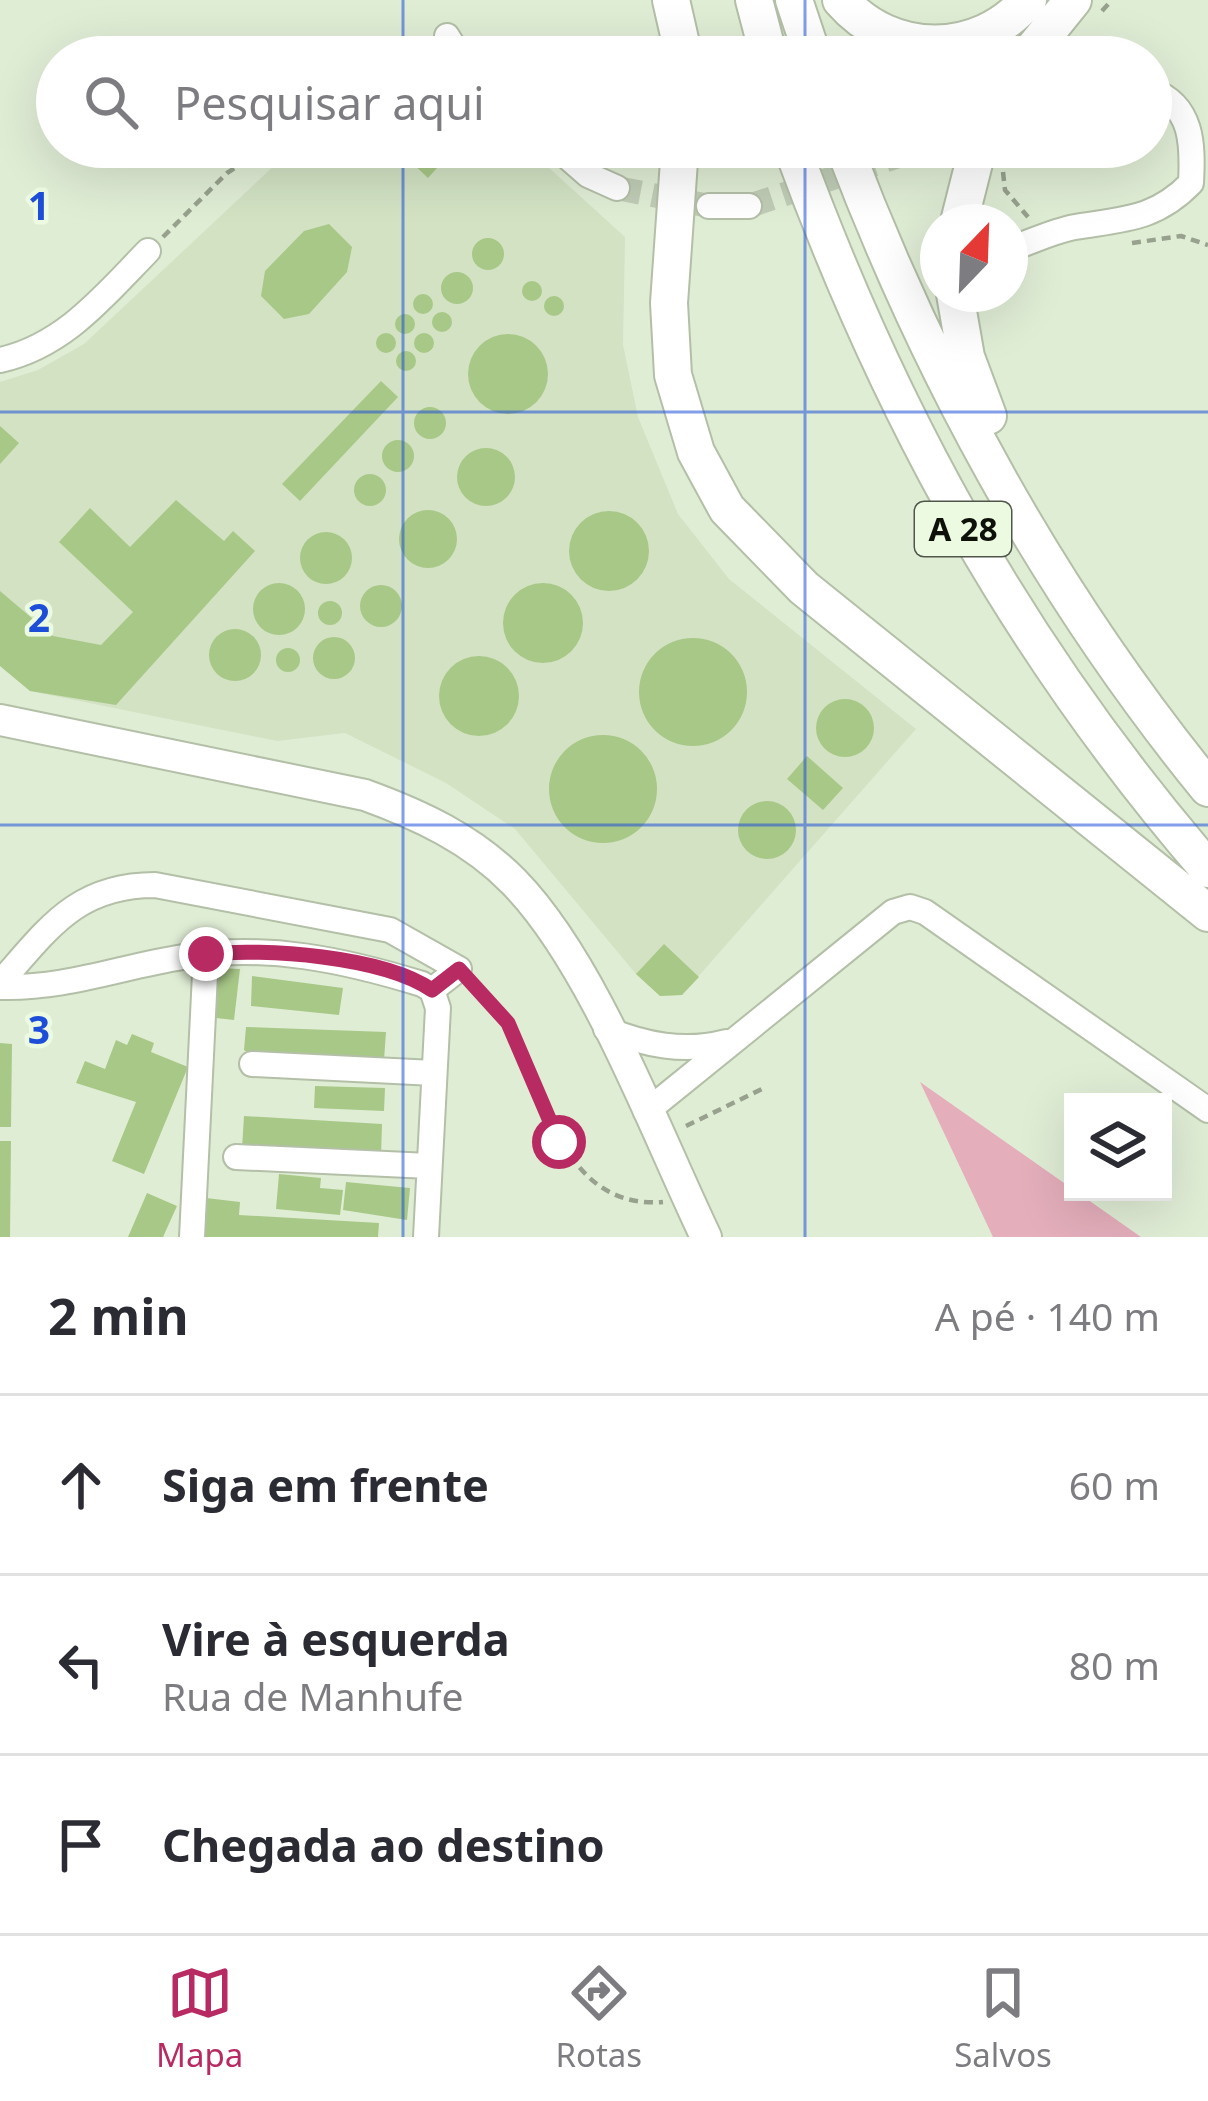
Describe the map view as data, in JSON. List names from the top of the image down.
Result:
{
  "streets": {
    "highway": ["A 28"]
  },
  "north": "top right",
  "page": {
    "search": "Pesquisar aqui",
    "heading": ["2 min", "A pé · 140 m"],
    "list": [
      ["Siga em frente", "60 m"],
      ["Vire à esquerda", "Rua de Manhufe", "80 m"],
      "Chegada ao destino"
    ],
    "nav": ["Mapa", "Rotas", "Salvos"]
  },
  "grid": {
    "rows": ["1", "2", "3"]
  }
}
